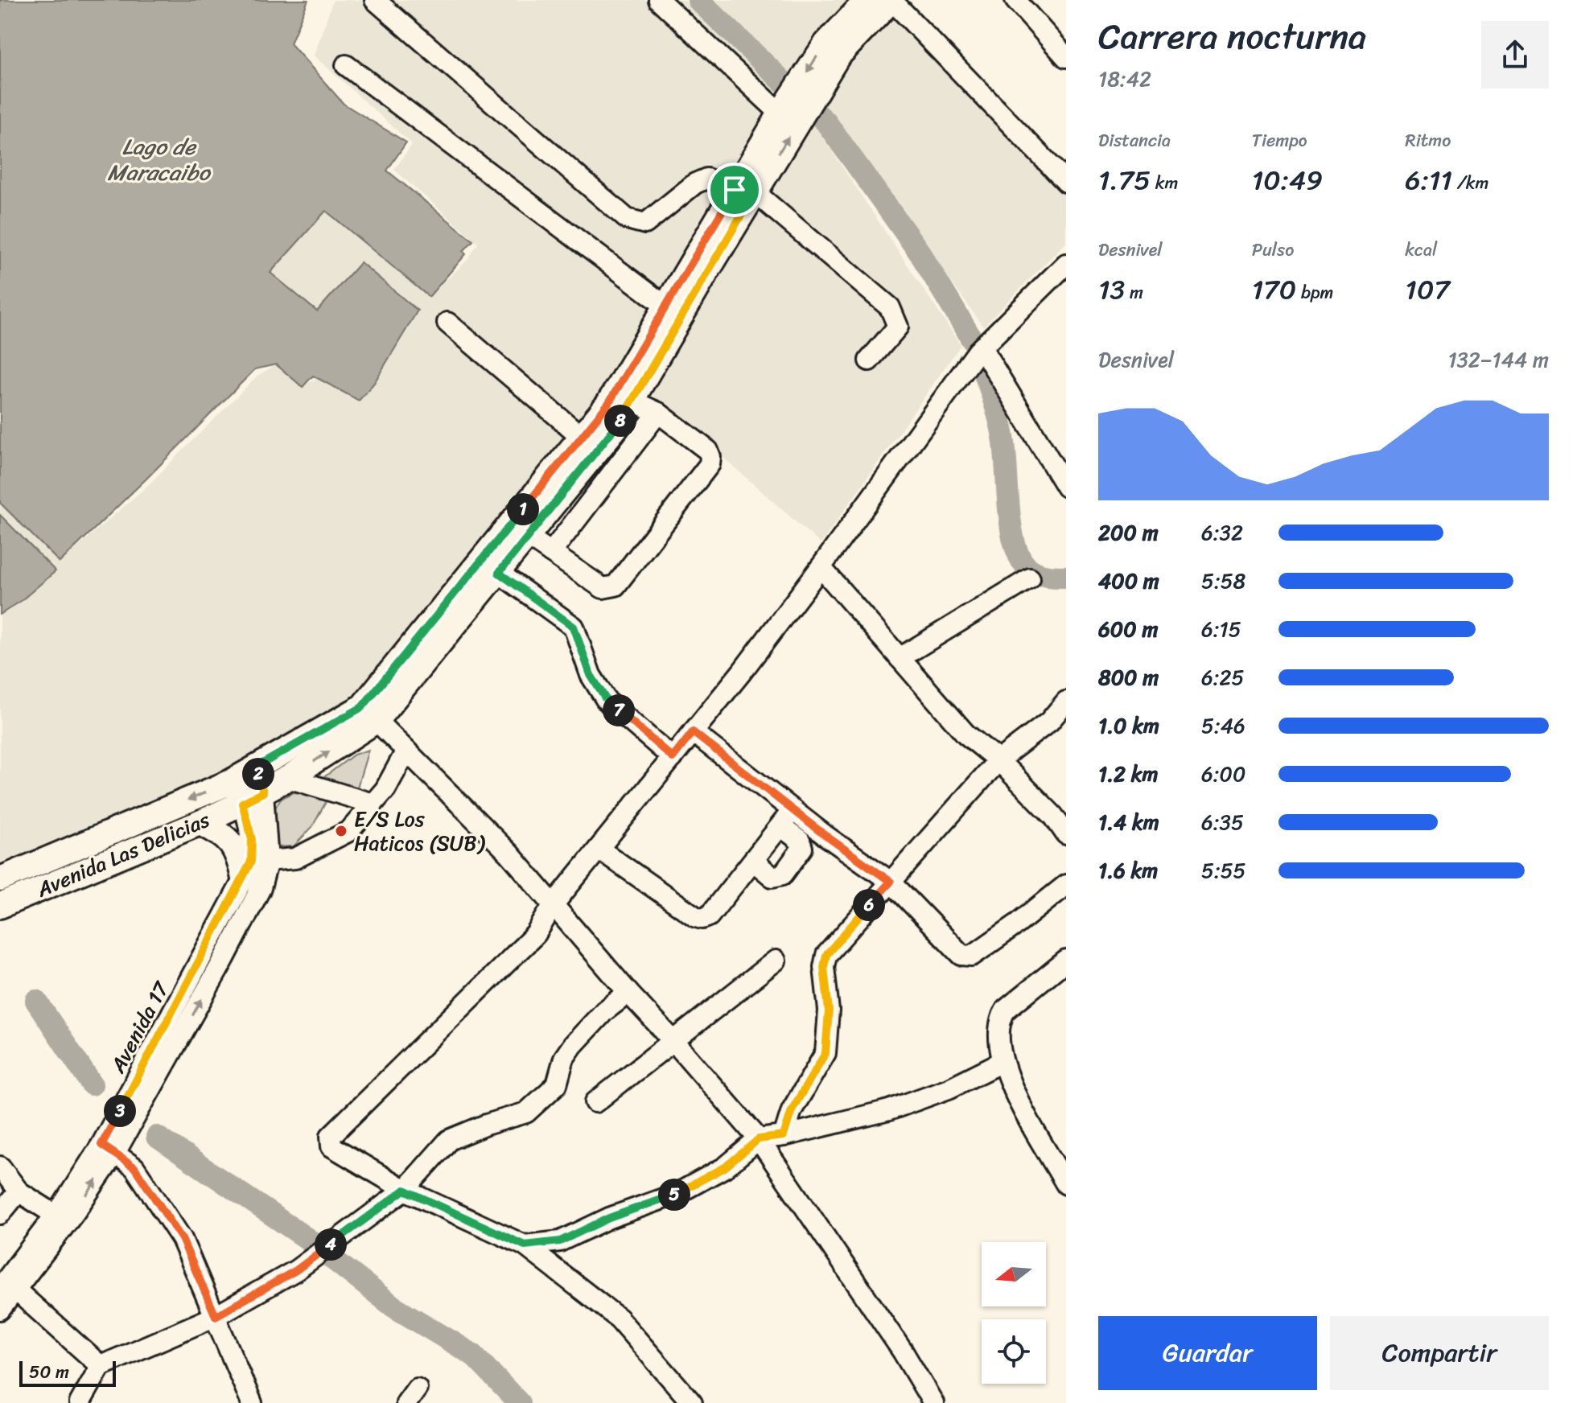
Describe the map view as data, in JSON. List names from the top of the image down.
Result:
{
  "streets": {
    "main road": ["Avenida Las Delicias"],
    "street": ["Avenida 17"]
  },
  "crossings": [
    ["Avenida Las Delicias", "Avenida 17"]
  ],
  "water": ["Lago de Maracaibo"],
  "places": ["E/S Los Haticos (SUB)"],
  "scale_bar": "50 m",
  "north": "left",
  "page": {
    "heading": ["Carrera nocturna", "18:42"],
    "stats": [
      ["Distancia", "1.75 km"],
      ["Tiempo", "10:49"],
      ["Ritmo", "6:11 /km"],
      ["Desnivel", "13 m"],
      ["Pulso", "170 bpm"],
      ["kcal", "107"]
    ],
    "chart": ["Desnivel", "132–144 m"],
    "pins": [
      "8",
      "1",
      "7",
      "2",
      "6",
      "3",
      "5",
      "4"
    ],
    "list": [
      {
        "name": "200 m",
        "note": "6:32"
      },
      {
        "name": "400 m",
        "note": "5:58"
      },
      {
        "name": "600 m",
        "note": "6:15"
      },
      {
        "name": "800 m",
        "note": "6:25"
      },
      {
        "name": "1.0 km",
        "note": "5:46"
      },
      {
        "name": "1.2 km",
        "note": "6:00"
      },
      {
        "name": "1.4 km",
        "note": "6:35"
      },
      {
        "name": "1.6 km",
        "note": "5:55"
      }
    ],
    "buttons": ["Guardar", "Compartir"],
    "scale": "50 m"
  }
}
